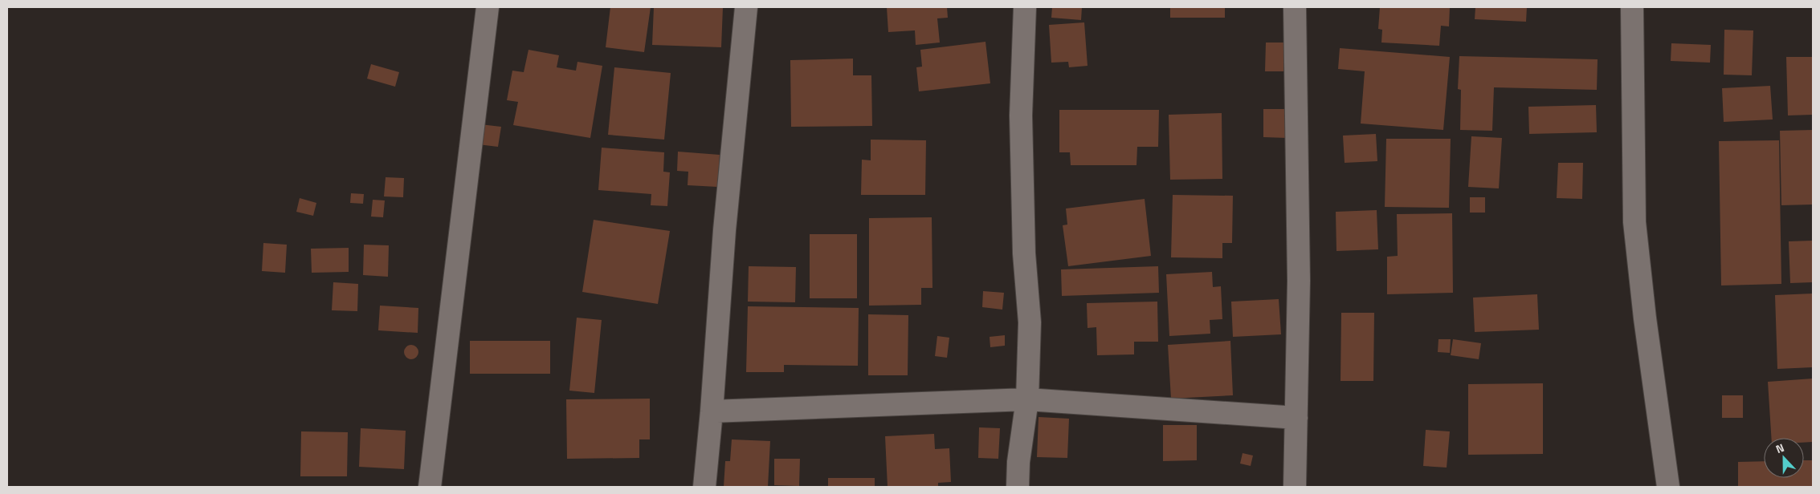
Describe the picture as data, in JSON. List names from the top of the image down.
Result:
{
  "north": "top"
}
